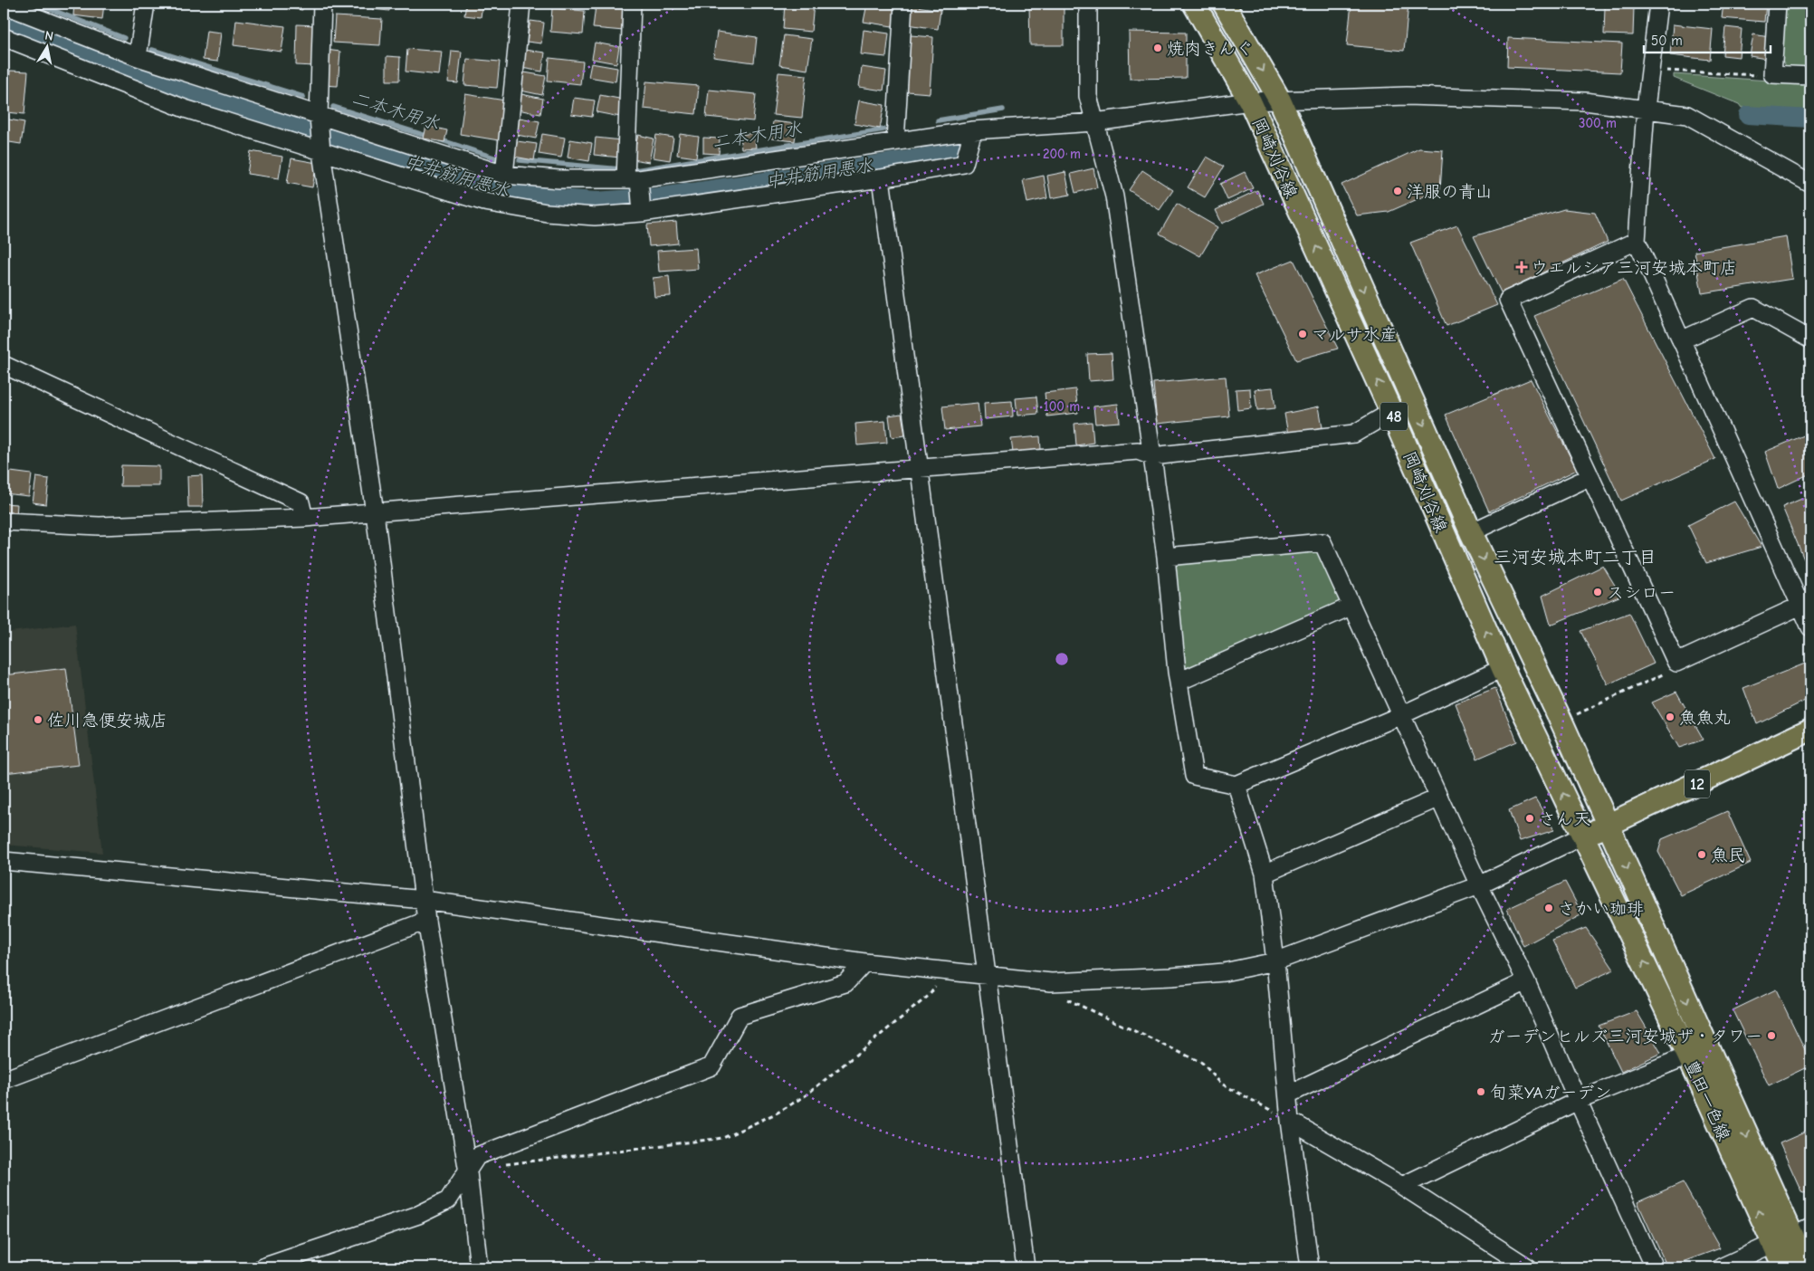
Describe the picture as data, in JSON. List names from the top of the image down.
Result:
{
  "streets": {
    "main road": [
      "岡崎刈谷線",
      "48",
      "12",
      "豊田一色線"
    ]
  },
  "crossings": [
    ["岡崎刈谷線", "12"],
    ["岡崎刈谷線", "豊田一色線"],
    ["12", "豊田一色線"]
  ],
  "districts": ["三河安城本町二丁目"],
  "water": ["二本木用水", "中井筋用悪水"],
  "places": {
    "other": [
      "焼肉きんぐ",
      "洋服の青山",
      "マルサ水産",
      "スシロー",
      "魚魚丸",
      "佐川急便安城店",
      "さん天",
      "魚民",
      "さかい珈琲",
      "ガーデンヒルズ三河安城ザ・タワー",
      "旬菜YAガーデン"
    ],
    "health": ["ウエルシア三河安城本町店"]
  },
  "scale_bar": "50 m",
  "north": "top",
  "rings": ["300 m", "200 m", "100 m"]
}
